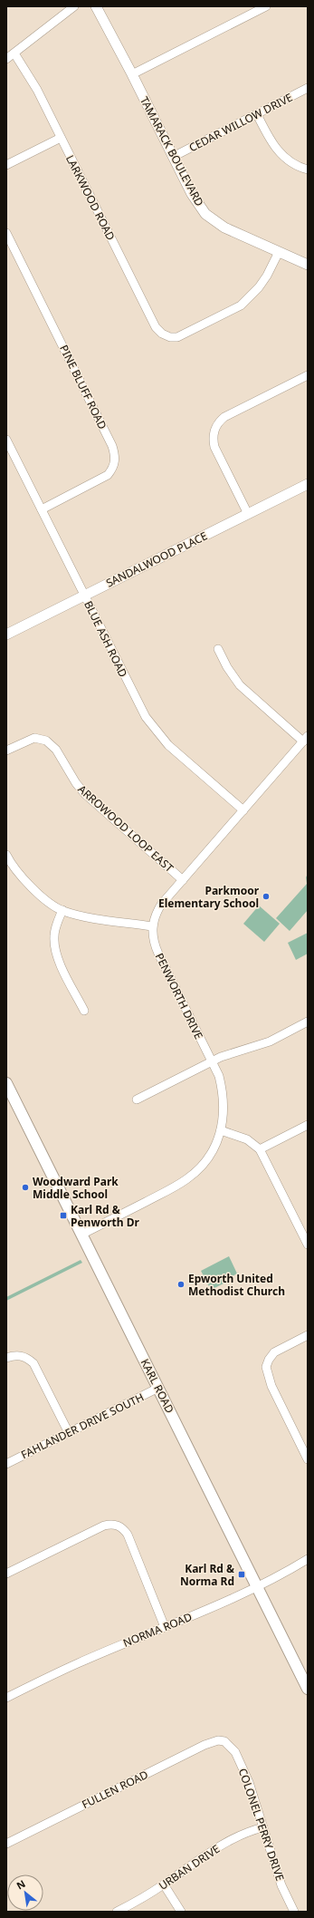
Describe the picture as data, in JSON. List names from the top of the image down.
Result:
{
  "streets": {
    "main road": ["KARL ROAD"],
    "street": [
      "CEDAR WILLOW DRIVE",
      "TAMARACK BOULEVARD",
      "LARKWOOD ROAD",
      "PINE BLUFF ROAD",
      "SANDALWOOD PLACE",
      "BLUE ASH ROAD",
      "ARROWOOD LOOP EAST",
      "PENWORTH DRIVE",
      "FAHLANDER DRIVE SOUTH",
      "NORMA ROAD",
      "FULLEN ROAD",
      "COLONEL PERRY DRIVE",
      "URBAN DRIVE"
    ]
  },
  "crossings": [
    ["CEDAR WILLOW DRIVE", "TAMARACK BOULEVARD"],
    ["TAMARACK BOULEVARD", "LARKWOOD ROAD"],
    ["PINE BLUFF ROAD", "BLUE ASH ROAD"],
    ["SANDALWOOD PLACE", "BLUE ASH ROAD"],
    ["PENWORTH DRIVE", "KARL ROAD"],
    ["KARL ROAD", "FAHLANDER DRIVE SOUTH"],
    ["KARL ROAD", "NORMA ROAD"],
    ["FULLEN ROAD", "COLONEL PERRY DRIVE"],
    ["COLONEL PERRY DRIVE", "URBAN DRIVE"]
  ],
  "places": {
    "other": ["Parkmoor Elementary School", "Woodward Park Middle School", "Epworth United Methodist Church"],
    "transit": ["Karl Rd & Penworth Dr", "Karl Rd & Norma Rd"]
  },
  "north": "top left"
}
